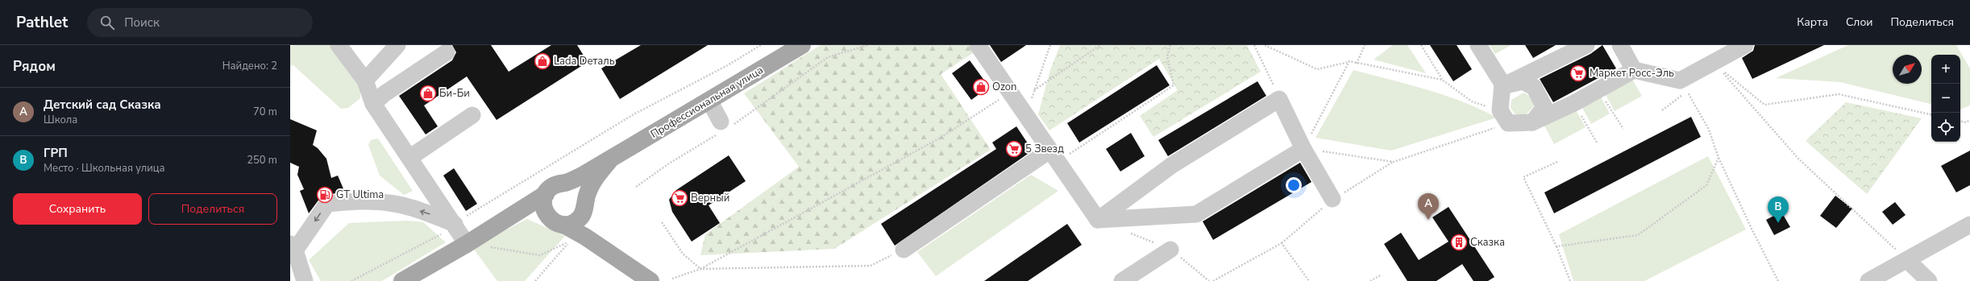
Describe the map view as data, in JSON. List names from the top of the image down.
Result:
{
  "streets": {
    "main road": ["Профессиональная улица"]
  },
  "places": {
    "shop": ["Lada Dеталь", "Ozon", "Би-Би"],
    "supermarket": ["Маркет Росс-Эль", "5 Звезд", "Верный"],
    "fuel station": ["GT Ultima"],
    "building": ["Сказка"]
  },
  "north": "top right",
  "page": {
    "header": "Pathlet",
    "search": "Поиск",
    "nav": ["Карта", "Слои", "Поделиться"],
    "heading": ["Рядом", "Найдено: 2"],
    "map_buttons": ["+", "−"],
    "list": [
      {
        "mark": "A",
        "name": "Детский сад Сказка",
        "note": "Школа",
        "value": "70 m"
      },
      {
        "mark": "B",
        "name": "ГРП",
        "note": "Место · Школьная улица",
        "value": "250 m"
      }
    ],
    "buttons": ["Сохранить", "Поделиться"],
    "pins": ["A", "B"]
  }
}
